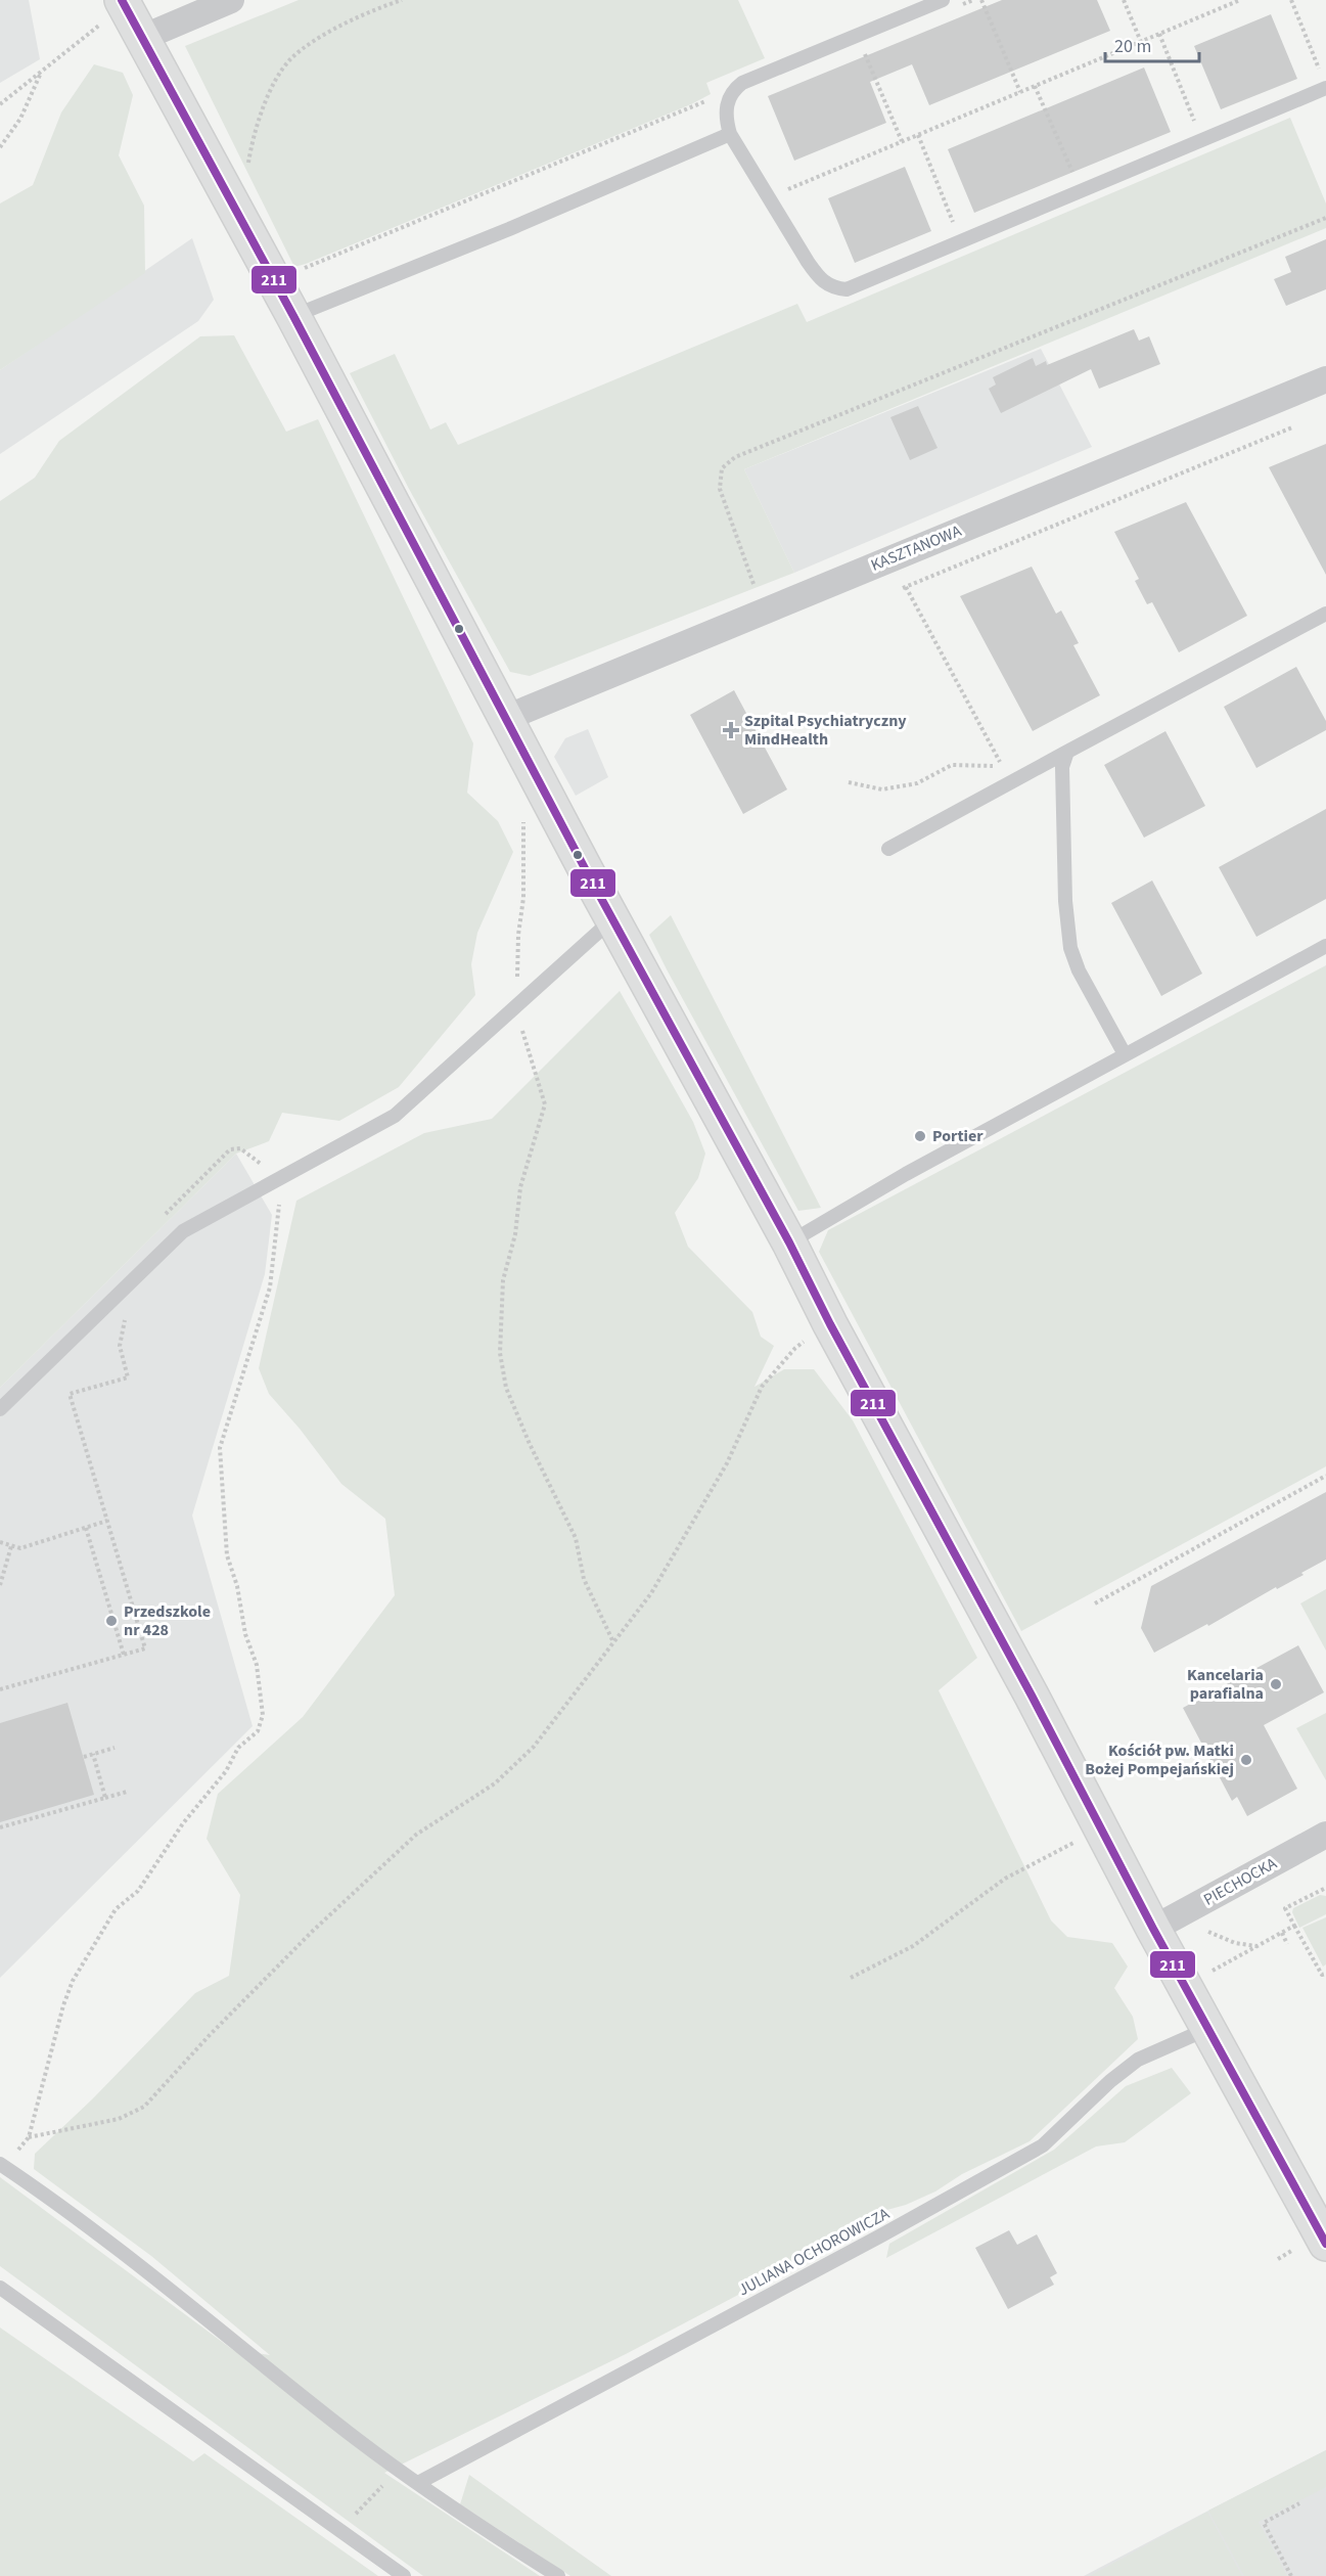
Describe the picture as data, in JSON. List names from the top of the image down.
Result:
{
  "streets": {
    "street": ["KASZTANOWA", "PIECHOCKA"],
    "lane": ["JULIANA OCHOROWICZA"]
  },
  "places": {
    "health": ["Szpital Psychiatryczny MindHealth"],
    "other": [
      "Portier",
      "Przedszkole nr 428",
      "Kancelaria parafialna",
      "Kościół pw. Matki Bożej Pompejańskiej"
    ]
  },
  "lines": ["transit line 211"],
  "scale_bar": "20 m"
}
